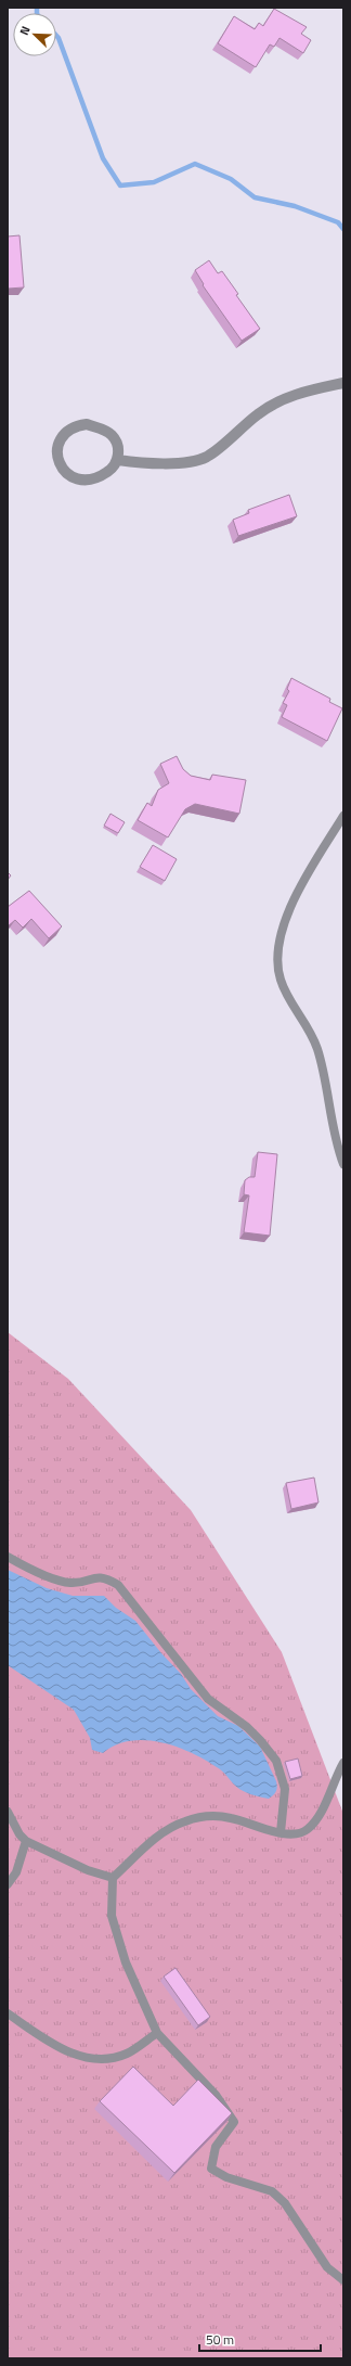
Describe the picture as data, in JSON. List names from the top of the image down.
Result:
{
  "scale_bar": "50 m",
  "north": "top left"
}
